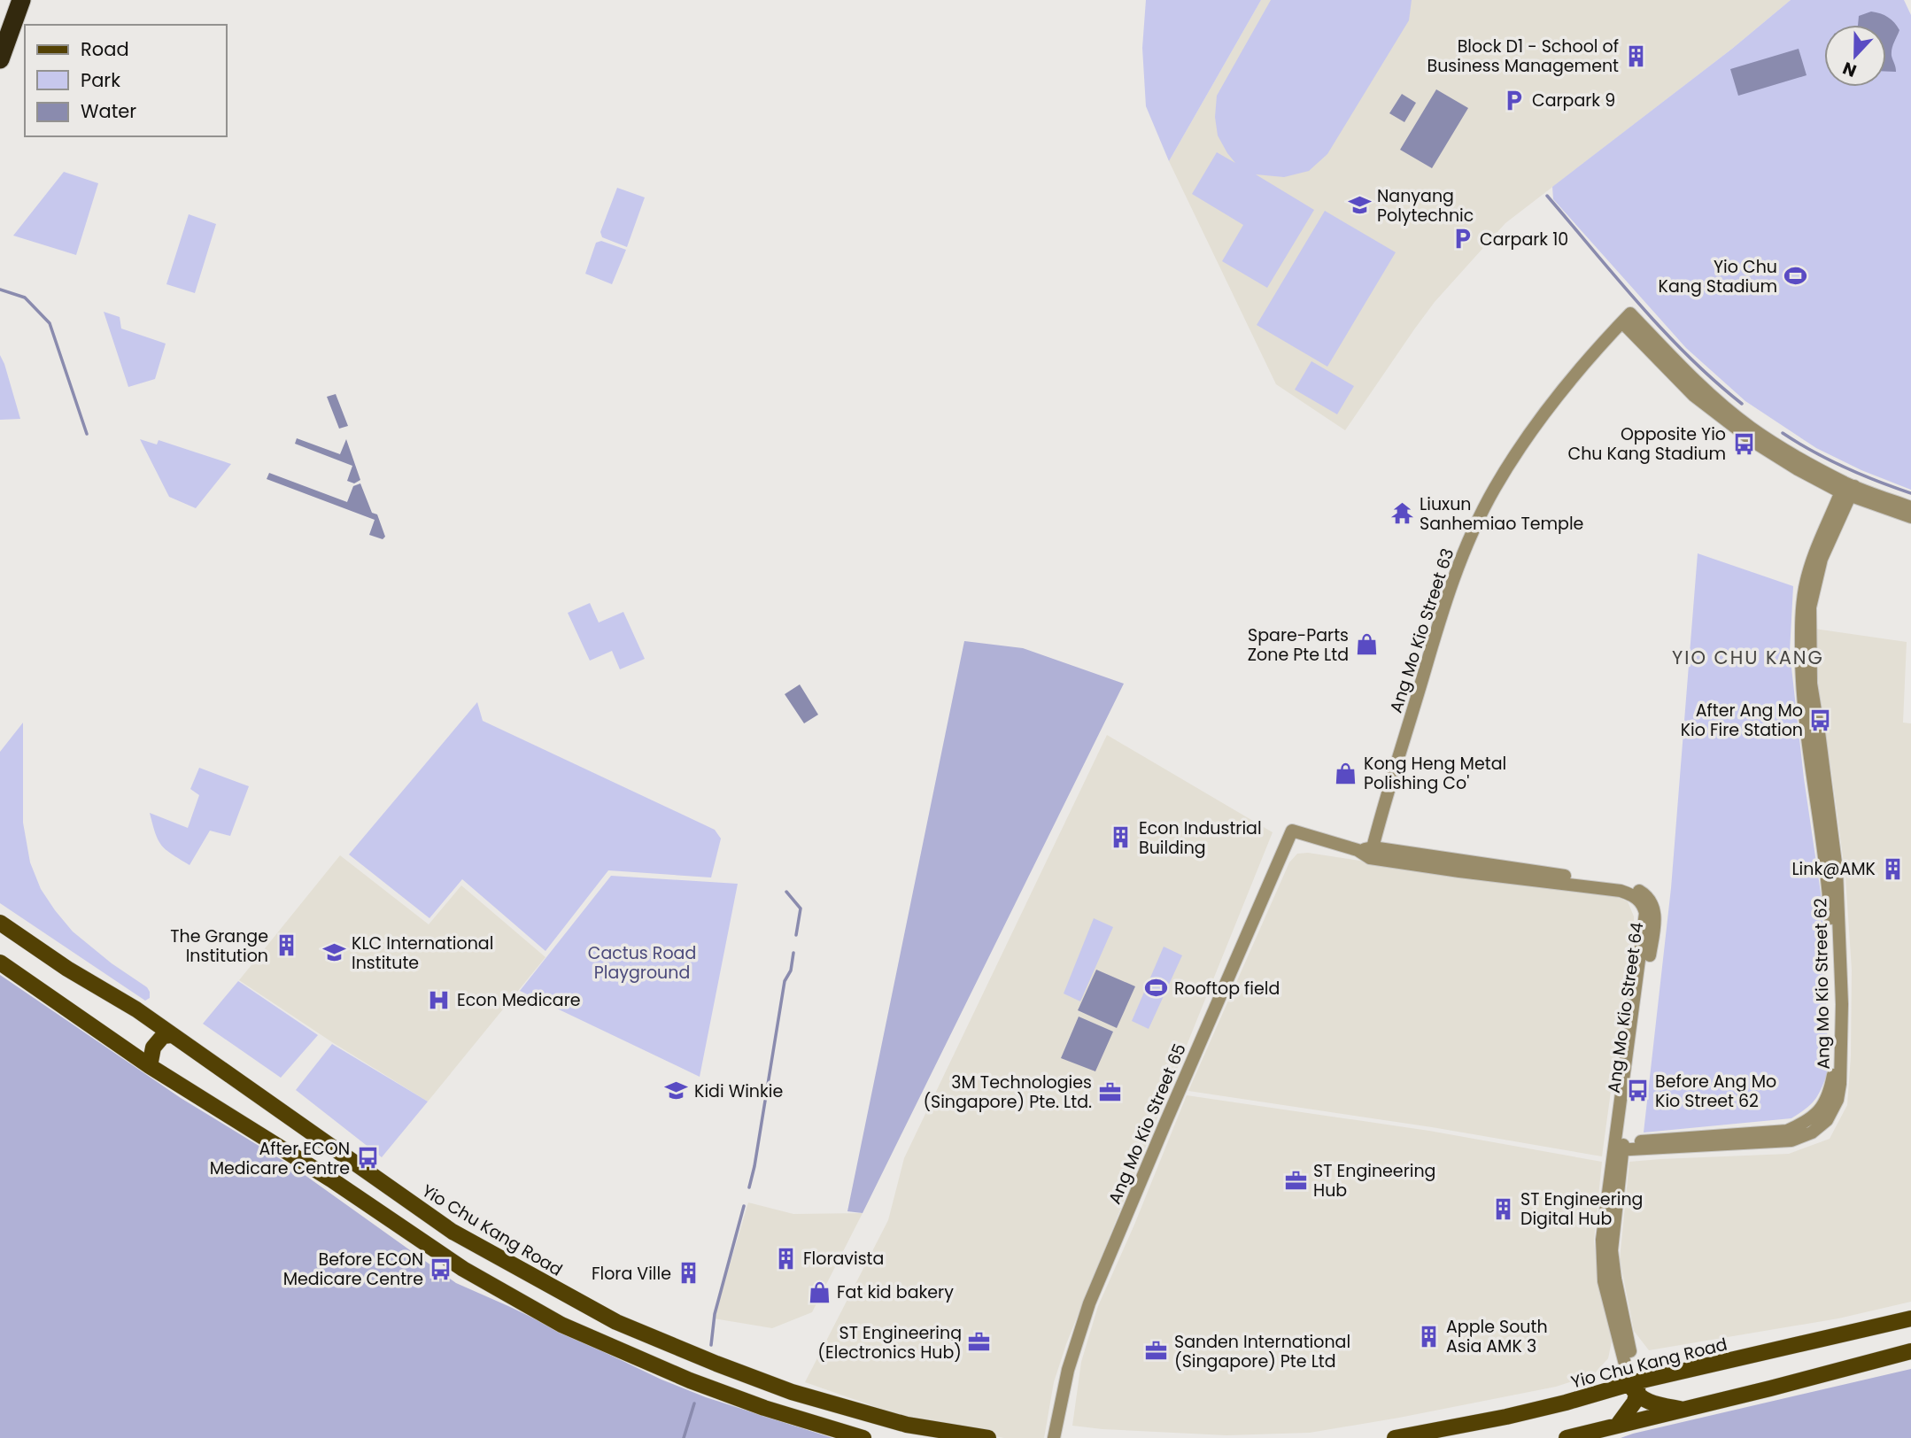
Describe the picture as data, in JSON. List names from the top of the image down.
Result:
{
  "streets": {
    "main road": ["Yio Chu Kang Road"],
    "street": [
      "Ang Mo Kio Street 63",
      "Ang Mo Kio Street 62",
      "Ang Mo Kio Street 64",
      "Ang Mo Kio Street 65"
    ]
  },
  "crossings": [
    ["Ang Mo Kio Street 63", "Ang Mo Kio Street 62"],
    ["Ang Mo Kio Street 63", "Ang Mo Kio Street 64"],
    ["Ang Mo Kio Street 62", "Ang Mo Kio Street 64"],
    ["Ang Mo Kio Street 64", "Ang Mo Kio Street 65"],
    ["Ang Mo Kio Street 64", "Yio Chu Kang Road"]
  ],
  "districts": ["YIO CHU KANG"],
  "parks": ["Cactus Road Playground"],
  "places": {
    "building": [
      "Block D1 - School of Business Management",
      "Econ Industrial Building",
      "Link@AMK",
      "The Grange Institution",
      "ST Engineering Digital Hub",
      "Floravista",
      "Flora Ville",
      "Apple South Asia AMK 3"
    ],
    "parking": ["Carpark 9", "Carpark 10"],
    "school or university": ["Nanyang Polytechnic", "KLC International Institute", "Kidi Winkie"],
    "sports": ["Yio Chu Kang Stadium", "Rooftop field"],
    "bus stop": [
      "Opposite Yio Chu Kang Stadium",
      "After Ang Mo Kio Fire Station",
      "Before Ang Mo Kio Street 62",
      "After ECON Medicare Centre",
      "Before ECON Medicare Centre"
    ],
    "temple": ["Liuxun Sanhemiao Temple"],
    "shop": ["Spare-Parts Zone Pte Ltd", "Kong Heng Metal Polishing Co'", "Fat kid bakery"],
    "hospital": ["Econ Medicare"],
    "office": [
      "3M Technologies (Singapore) Pte. Ltd.",
      "ST Engineering Hub",
      "ST Engineering (Electronics Hub)",
      "Sanden International (Singapore) Pte Ltd"
    ]
  },
  "legend": ["Road", "Park", "Water"],
  "north": "bottom"
}
